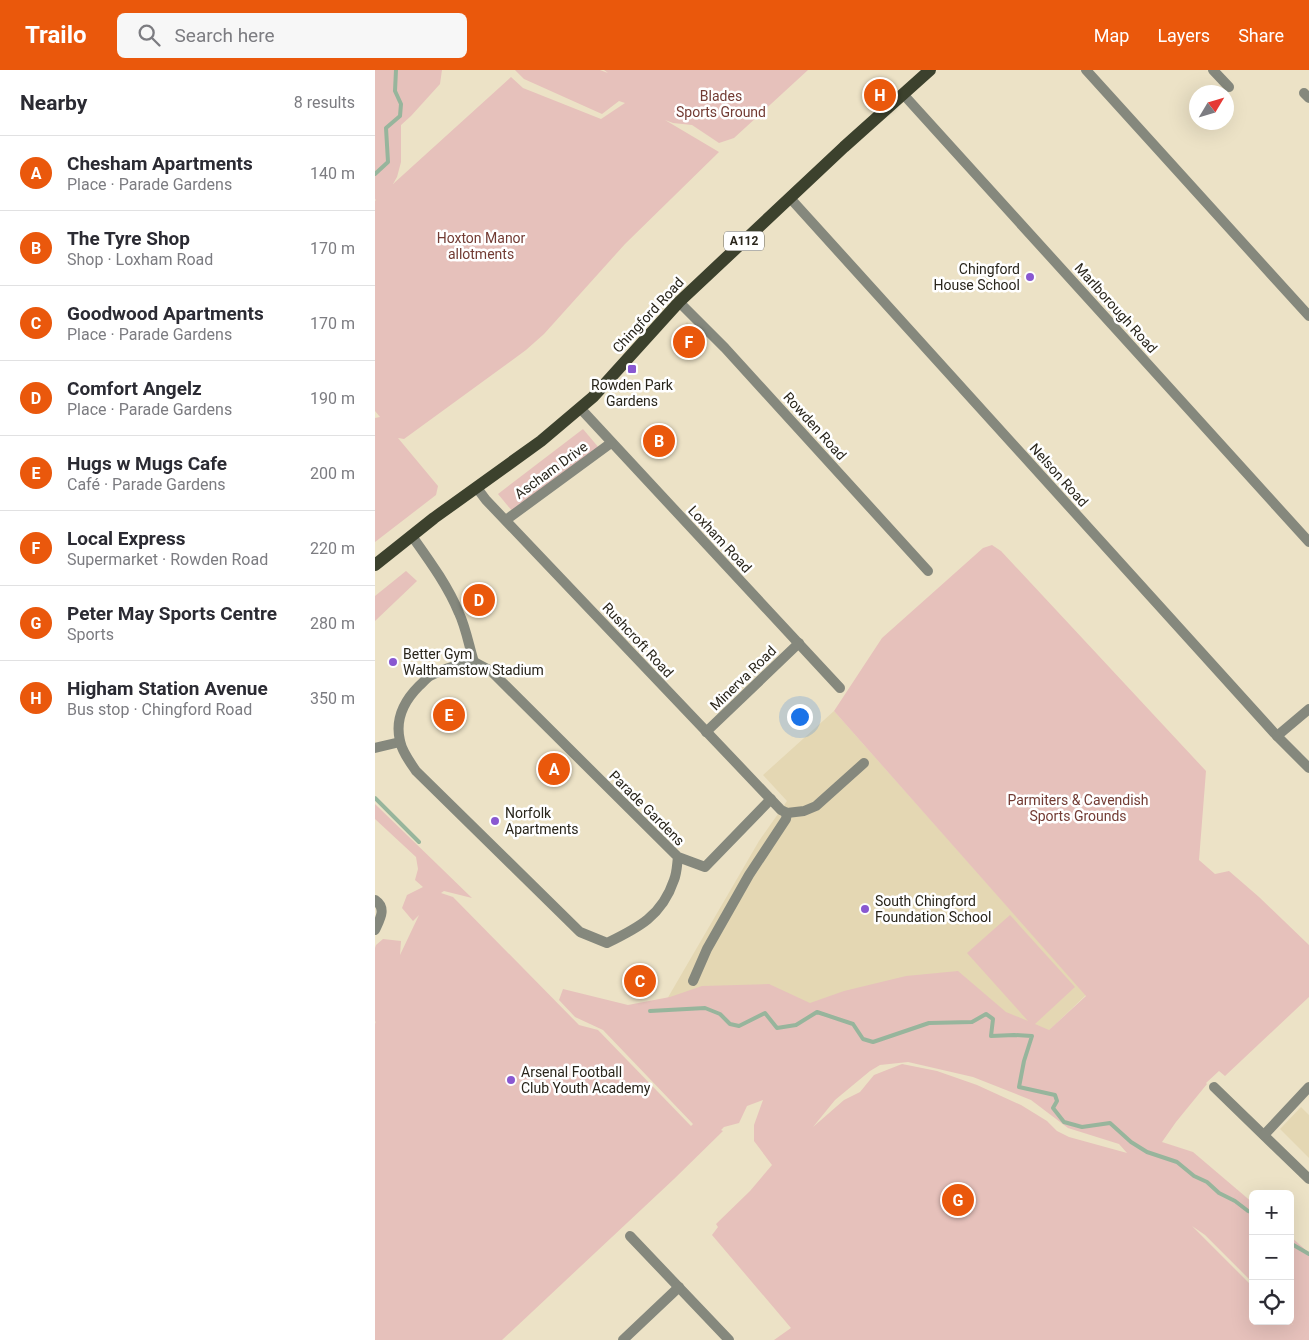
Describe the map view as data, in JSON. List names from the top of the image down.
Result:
{
  "streets": {
    "main road": ["A112", "Chingford Road"],
    "street": [
      "Marlborough Road",
      "Rowden Road",
      "Ascham Drive",
      "Nelson Road",
      "Loxham Road",
      "Rushcroft Road",
      "Minerva Road",
      "Parade Gardens"
    ]
  },
  "crossings": [
    ["Marlborough Road", "Chingford Road"],
    ["Chingford Road", "Rowden Road"],
    ["Chingford Road", "Nelson Road"],
    ["Chingford Road", "Loxham Road"],
    ["Chingford Road", "Rushcroft Road"],
    ["Ascham Drive", "Loxham Road"],
    ["Ascham Drive", "Rushcroft Road"],
    ["Loxham Road", "Minerva Road"],
    ["Rushcroft Road", "Minerva Road"]
  ],
  "parks": ["Blades Sports Ground", "Hoxton Manor allotments", "Parmiters & Cavendish Sports Grounds"],
  "places": {
    "other": [
      "Chingford House School",
      "Better Gym Walthamstow Stadium",
      "Norfolk Apartments",
      "South Chingford Foundation School",
      "Arsenal Football Club Youth Academy"
    ],
    "transit": ["Rowden Park Gardens"]
  },
  "north": "top right",
  "page": {
    "header": "Trailo",
    "search": "Search here",
    "nav": ["Map", "Layers", "Share"],
    "heading": ["Nearby", "8 results"],
    "pins": [
      "H",
      "F",
      "B",
      "D",
      "E",
      "A",
      "C",
      "G"
    ],
    "list": [
      {
        "mark": "A",
        "name": "Chesham Apartments",
        "note": "Place · Parade Gardens",
        "value": "140 m"
      },
      {
        "mark": "B",
        "name": "The Tyre Shop",
        "note": "Shop · Loxham Road",
        "value": "170 m"
      },
      {
        "mark": "C",
        "name": "Goodwood Apartments",
        "note": "Place · Parade Gardens",
        "value": "170 m"
      },
      {
        "mark": "D",
        "name": "Comfort Angelz",
        "note": "Place · Parade Gardens",
        "value": "190 m"
      },
      {
        "mark": "E",
        "name": "Hugs w Mugs Cafe",
        "note": "Café · Parade Gardens",
        "value": "200 m"
      },
      {
        "mark": "F",
        "name": "Local Express",
        "note": "Supermarket · Rowden Road",
        "value": "220 m"
      },
      {
        "mark": "G",
        "name": "Peter May Sports Centre",
        "note": "Sports",
        "value": "280 m"
      },
      {
        "mark": "H",
        "name": "Higham Station Avenue",
        "note": "Bus stop · Chingford Road",
        "value": "350 m"
      }
    ],
    "map_buttons": ["+", "−"]
  }
}
